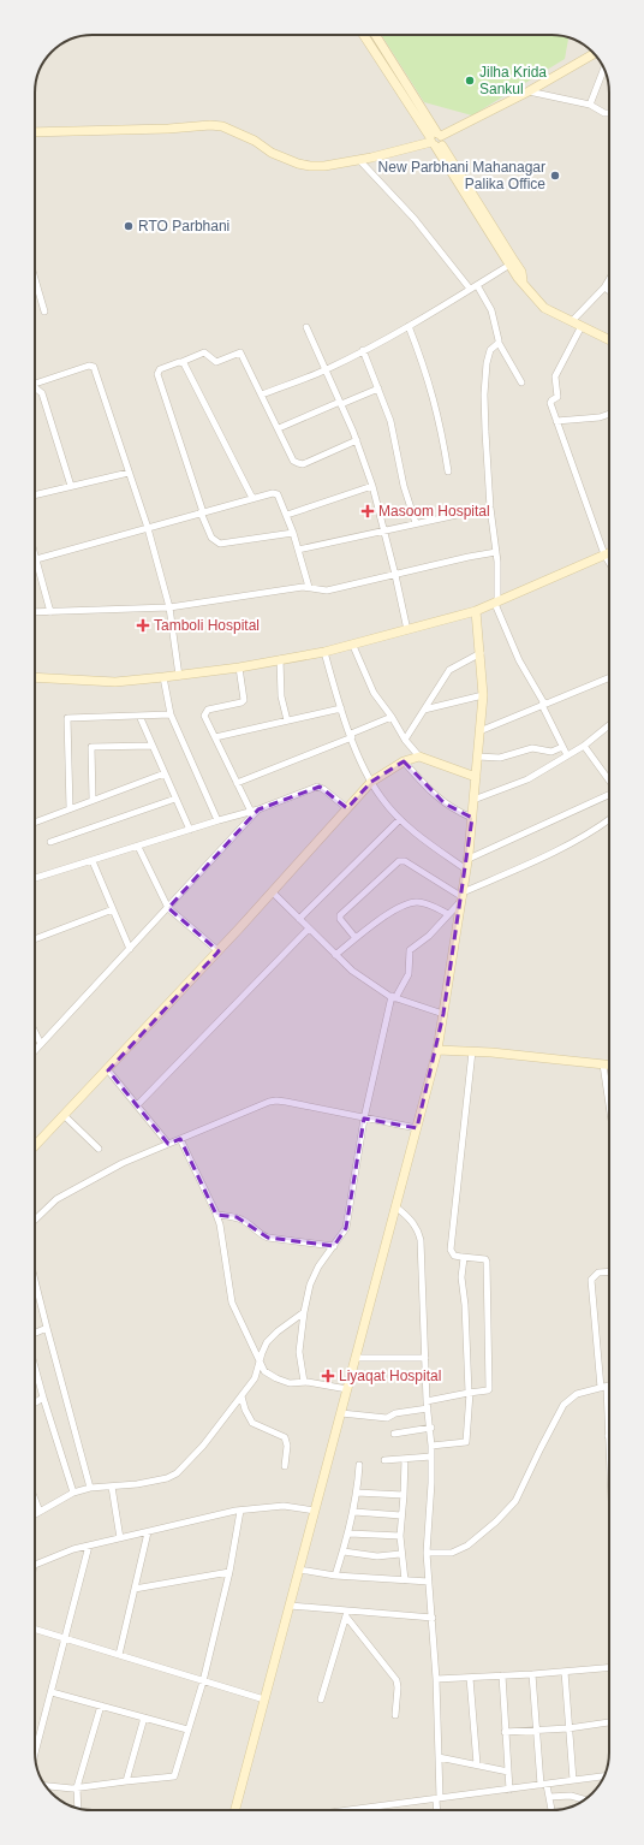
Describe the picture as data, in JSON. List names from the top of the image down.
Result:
{
  "places": {
    "other": ["Jilha Krida Sankul", "New Parbhani Mahanagar Palika Office", "RTO Parbhani"],
    "health": ["Masoom Hospital", "Tamboli Hospital", "Liyaqat Hospital"]
  }
}
